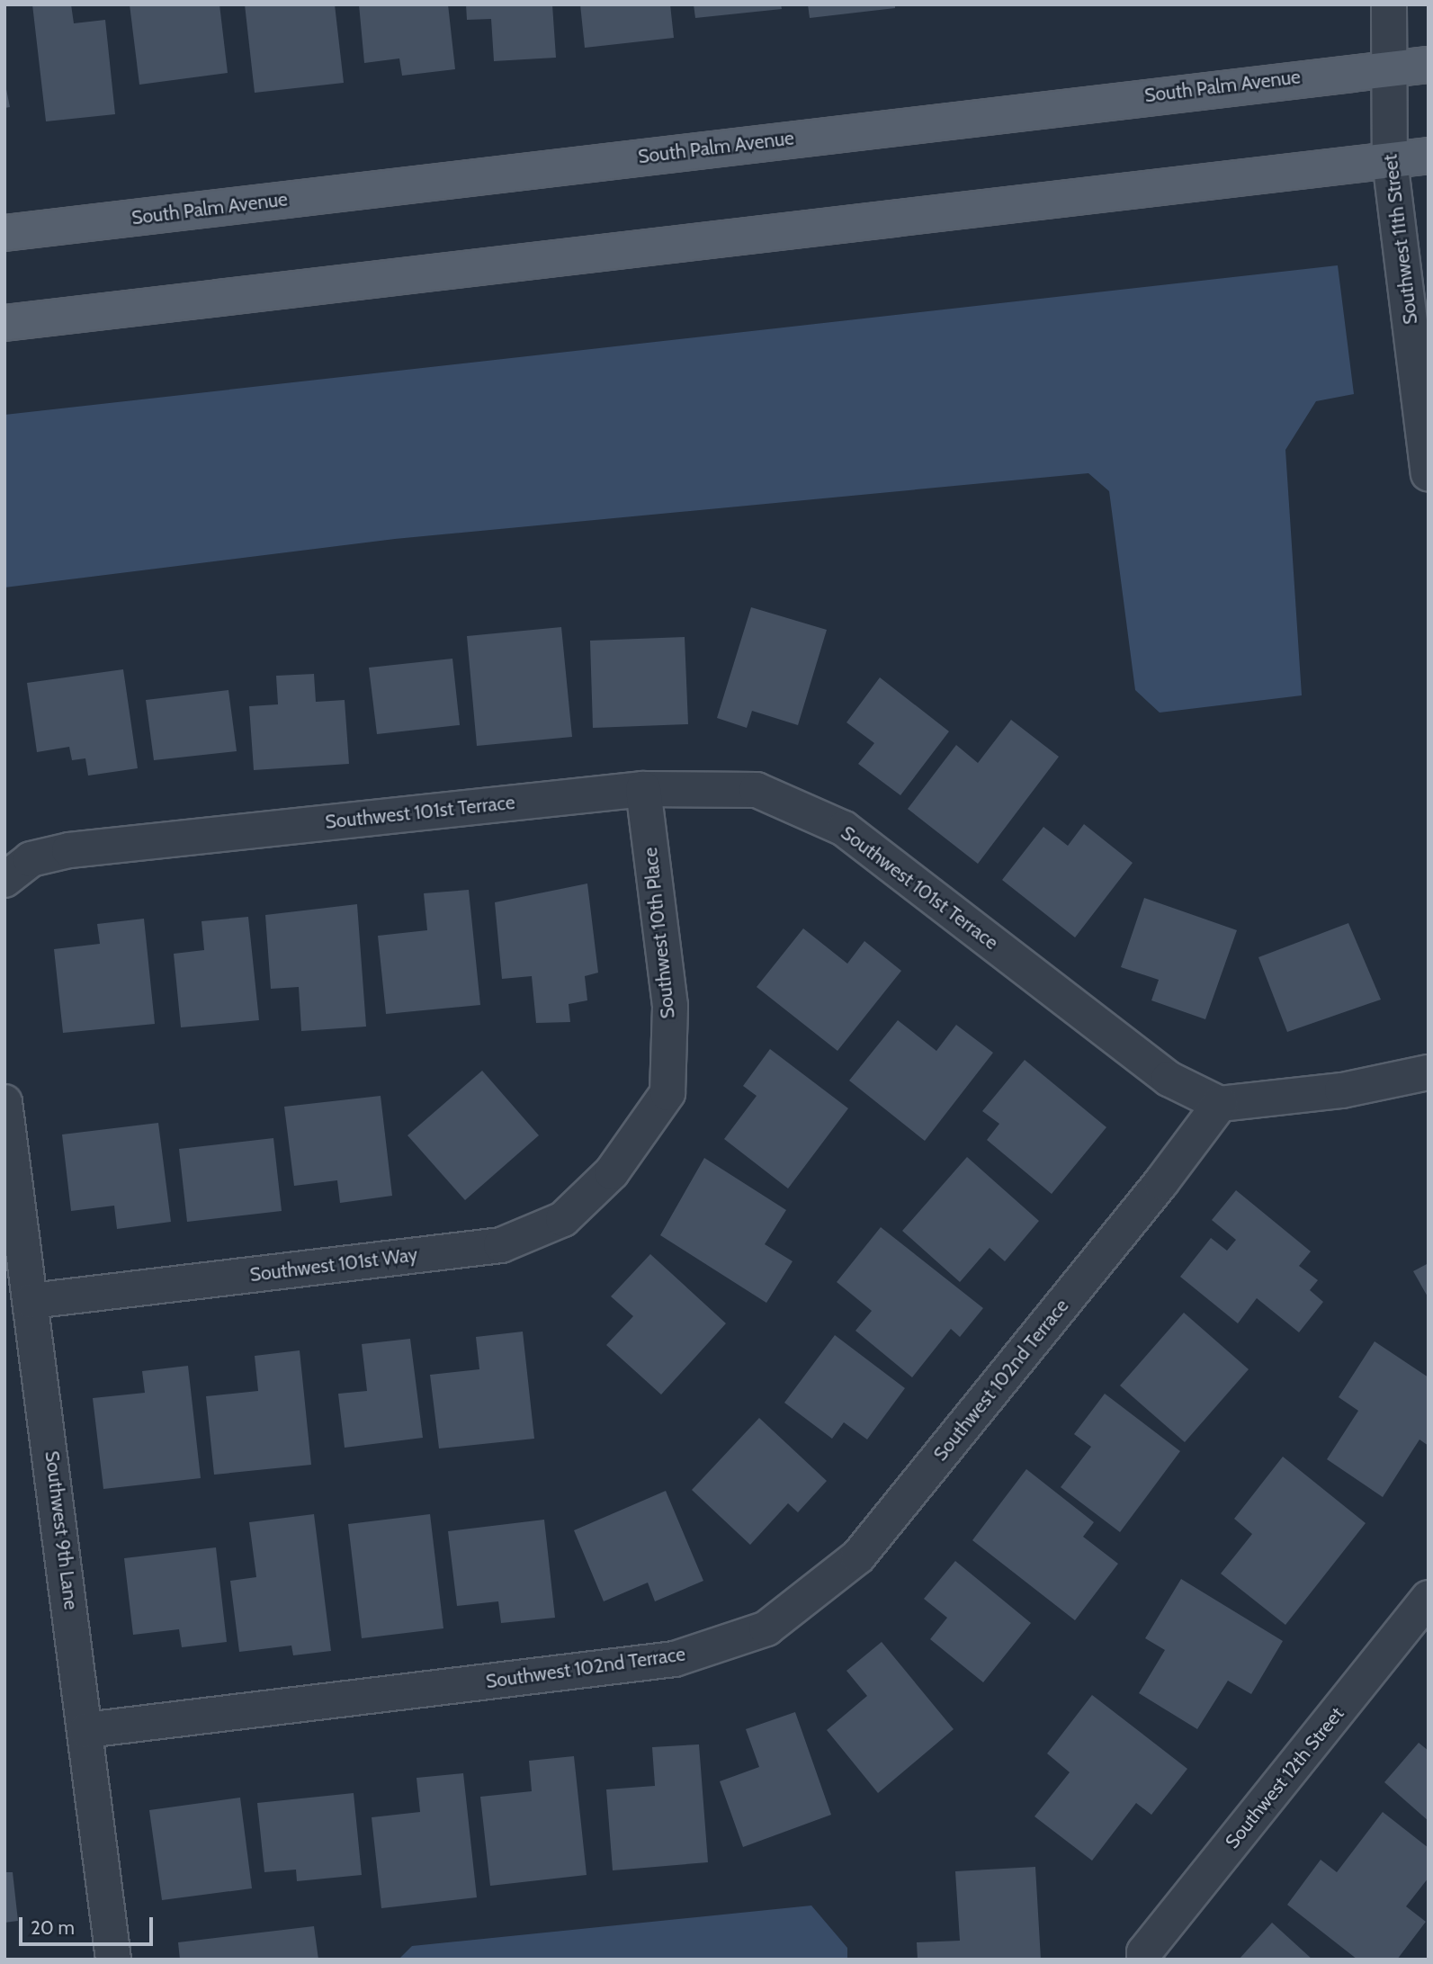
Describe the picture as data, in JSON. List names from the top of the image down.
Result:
{
  "streets": {
    "main road": ["South Palm Avenue"],
    "street": [
      "Southwest 11th Street",
      "Southwest 101st Terrace",
      "Southwest 10th Place",
      "Southwest 101st Way",
      "Southwest 102nd Terrace",
      "Southwest 9th Lane",
      "Southwest 12th Street"
    ]
  },
  "crossings": [
    ["South Palm Avenue", "Southwest 11th Street"],
    ["Southwest 101st Terrace", "Southwest 10th Place"],
    ["Southwest 101st Terrace", "Southwest 102nd Terrace"],
    ["Southwest 10th Place", "Southwest 101st Way"],
    ["Southwest 101st Way", "Southwest 9th Lane"],
    ["Southwest 102nd Terrace", "Southwest 9th Lane"]
  ],
  "scale_bar": "20 m"
}
